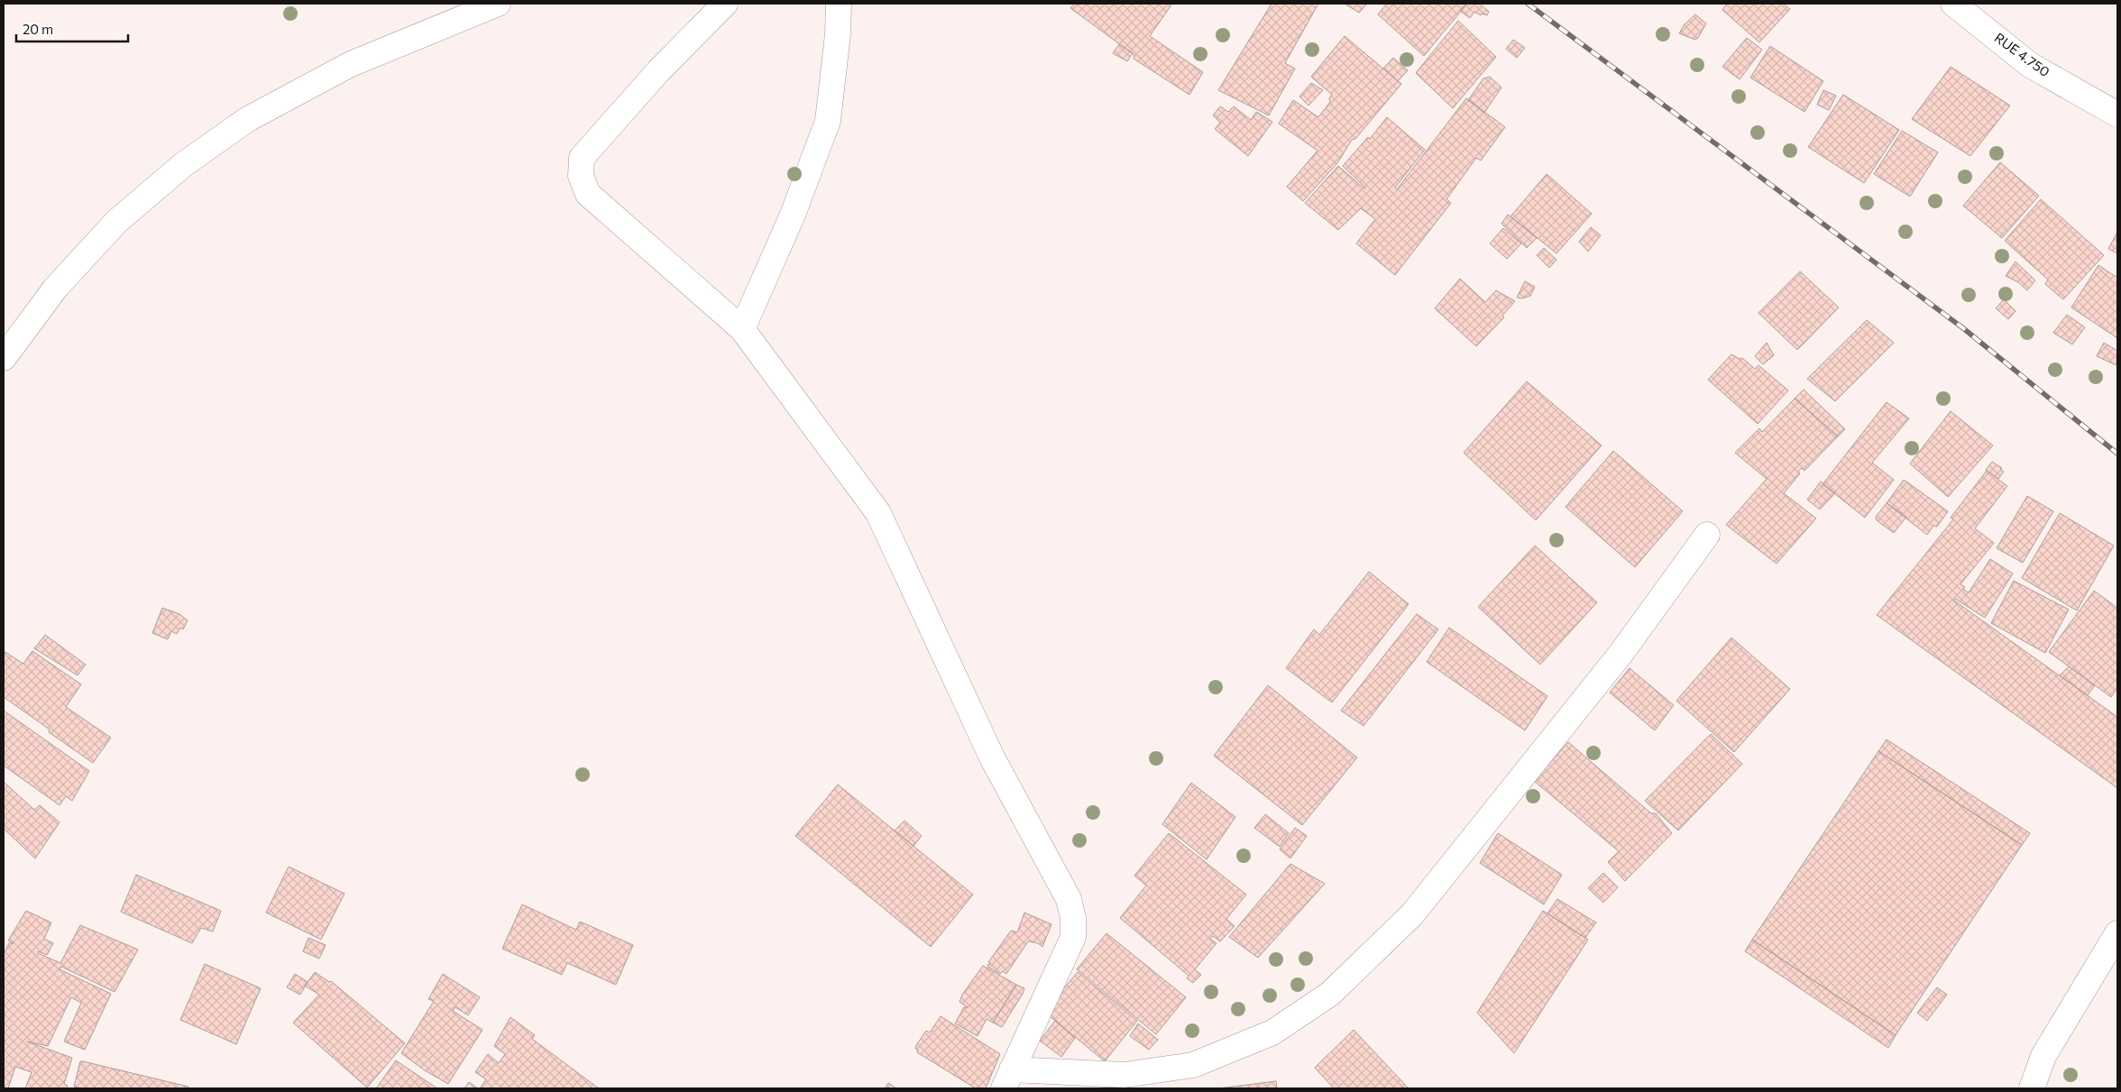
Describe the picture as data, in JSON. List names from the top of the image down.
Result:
{
  "streets": {
    "street": ["RUE 4.750"]
  },
  "scale_bar": "20 m"
}
